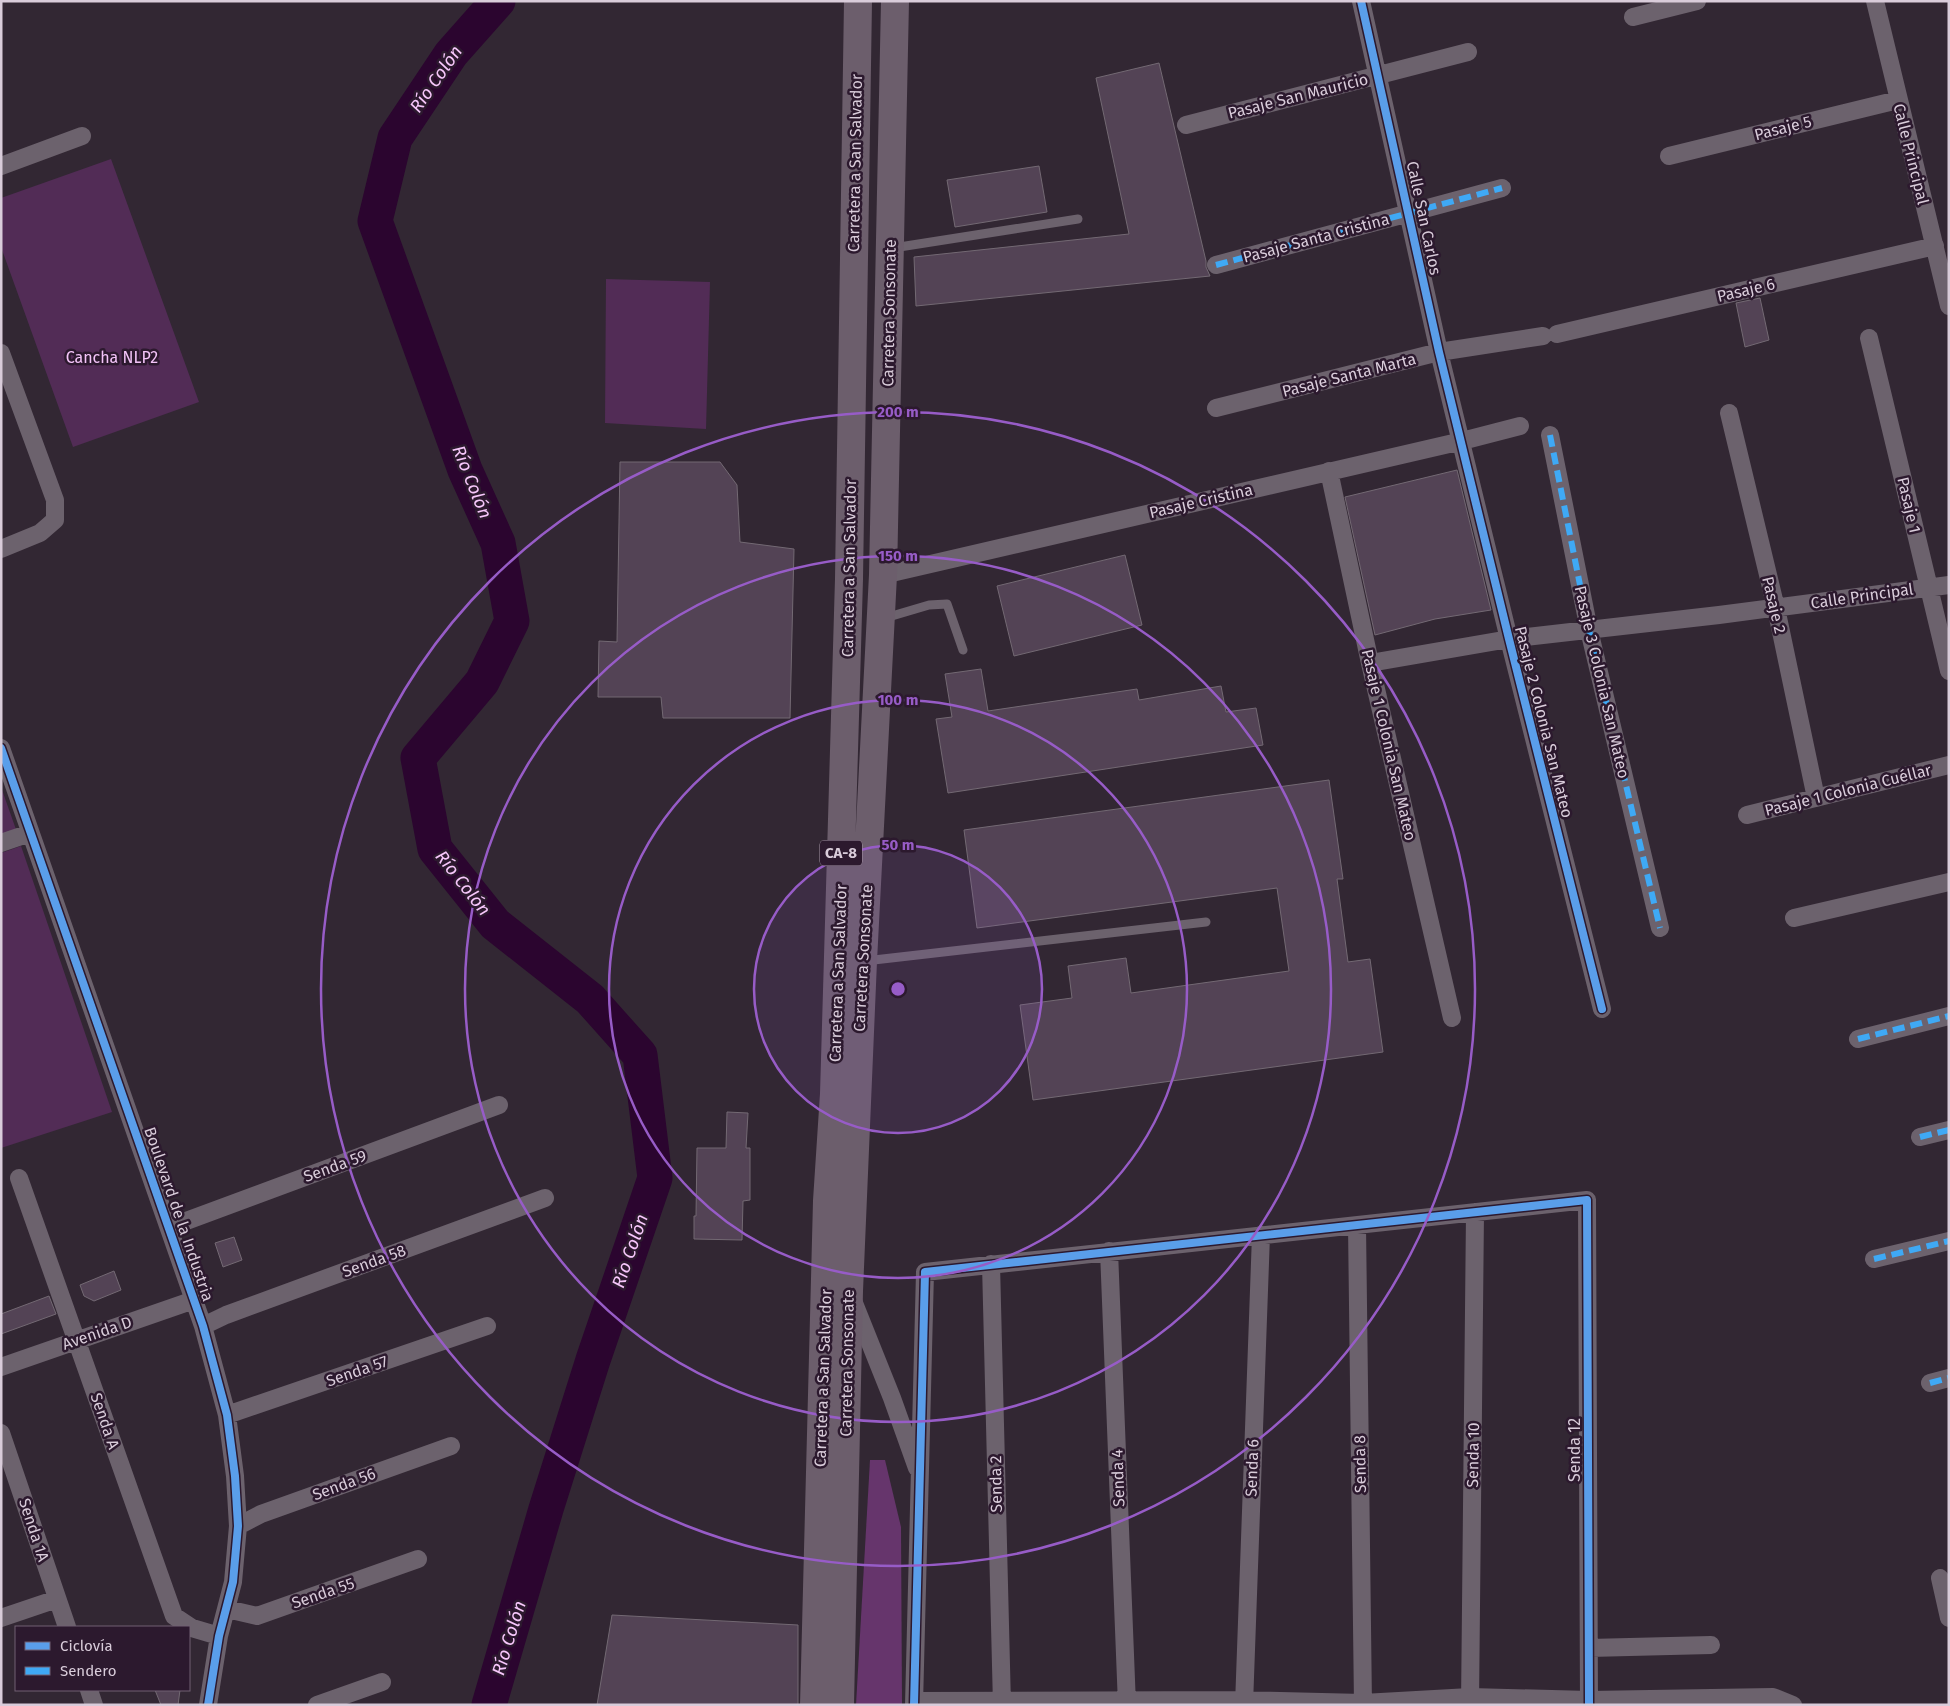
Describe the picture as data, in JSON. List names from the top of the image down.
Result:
{
  "streets": {
    "highway": ["Carretera a San Salvador", "Carretera Sonsonate", "CA-8"],
    "street": [
      "Pasaje San Mauricio",
      "Pasaje 5",
      "Calle Principal",
      "Calle San Carlos",
      "Pasaje Santa Cristina",
      "Pasaje 6",
      "Pasaje Santa Marta",
      "Pasaje Cristina",
      "Pasaje 1",
      "Pasaje 2",
      "Pasaje 3 Colonia San Mateo",
      "Pasaje 2 Colonia San Mateo",
      "Pasaje 1 Colonia San Mateo",
      "Pasaje 1 Colonia Cuéllar",
      "Senda 59",
      "Boulevard de la Industria",
      "Senda 58",
      "Avenida D",
      "Senda 57",
      "Senda A",
      "Senda 12",
      "Senda 10",
      "Senda 8",
      "Senda 6",
      "Senda 4",
      "Senda 56",
      "Senda 2",
      "Senda 1A",
      "Senda 55"
    ]
  },
  "crossings": [
    ["Pasaje San Mauricio", "Calle San Carlos"],
    ["Pasaje 5", "Calle Principal"],
    ["Calle Principal", "Pasaje 6"],
    ["Calle Principal", "Pasaje 1"],
    ["Calle Principal", "Pasaje 2"],
    ["Calle Principal", "Pasaje 3 Colonia San Mateo"],
    ["Calle Principal", "Pasaje 2 Colonia San Mateo"],
    ["Calle Principal", "Pasaje 1 Colonia San Mateo"],
    ["Calle San Carlos", "Pasaje Santa Cristina"],
    ["Calle San Carlos", "Pasaje Santa Marta"],
    ["Calle San Carlos", "Pasaje Cristina"],
    ["Calle San Carlos", "Pasaje 2 Colonia San Mateo"],
    ["Pasaje 6", "Pasaje Santa Marta"],
    ["Carretera Sonsonate", "Pasaje Cristina"],
    ["Pasaje Cristina", "Pasaje 2 Colonia San Mateo"],
    ["Pasaje Cristina", "Pasaje 1 Colonia San Mateo"],
    ["Pasaje 2", "Pasaje 1 Colonia Cuéllar"],
    ["Senda 59", "Boulevard de la Industria"],
    ["Boulevard de la Industria", "Senda 58"],
    ["Boulevard de la Industria", "Avenida D"],
    ["Boulevard de la Industria", "Senda 57"],
    ["Boulevard de la Industria", "Senda A"],
    ["Boulevard de la Industria", "Senda 56"],
    ["Boulevard de la Industria", "Senda 55"],
    ["Avenida D", "Senda A"],
    ["Senda 12", "Senda 10"]
  ],
  "water": ["Río Colón"],
  "parks": ["Cancha NLP2"],
  "legend": ["Ciclovía", "Sendero"],
  "rings": [
    "200 m",
    "150 m",
    "100 m",
    "50 m"
  ]
}
